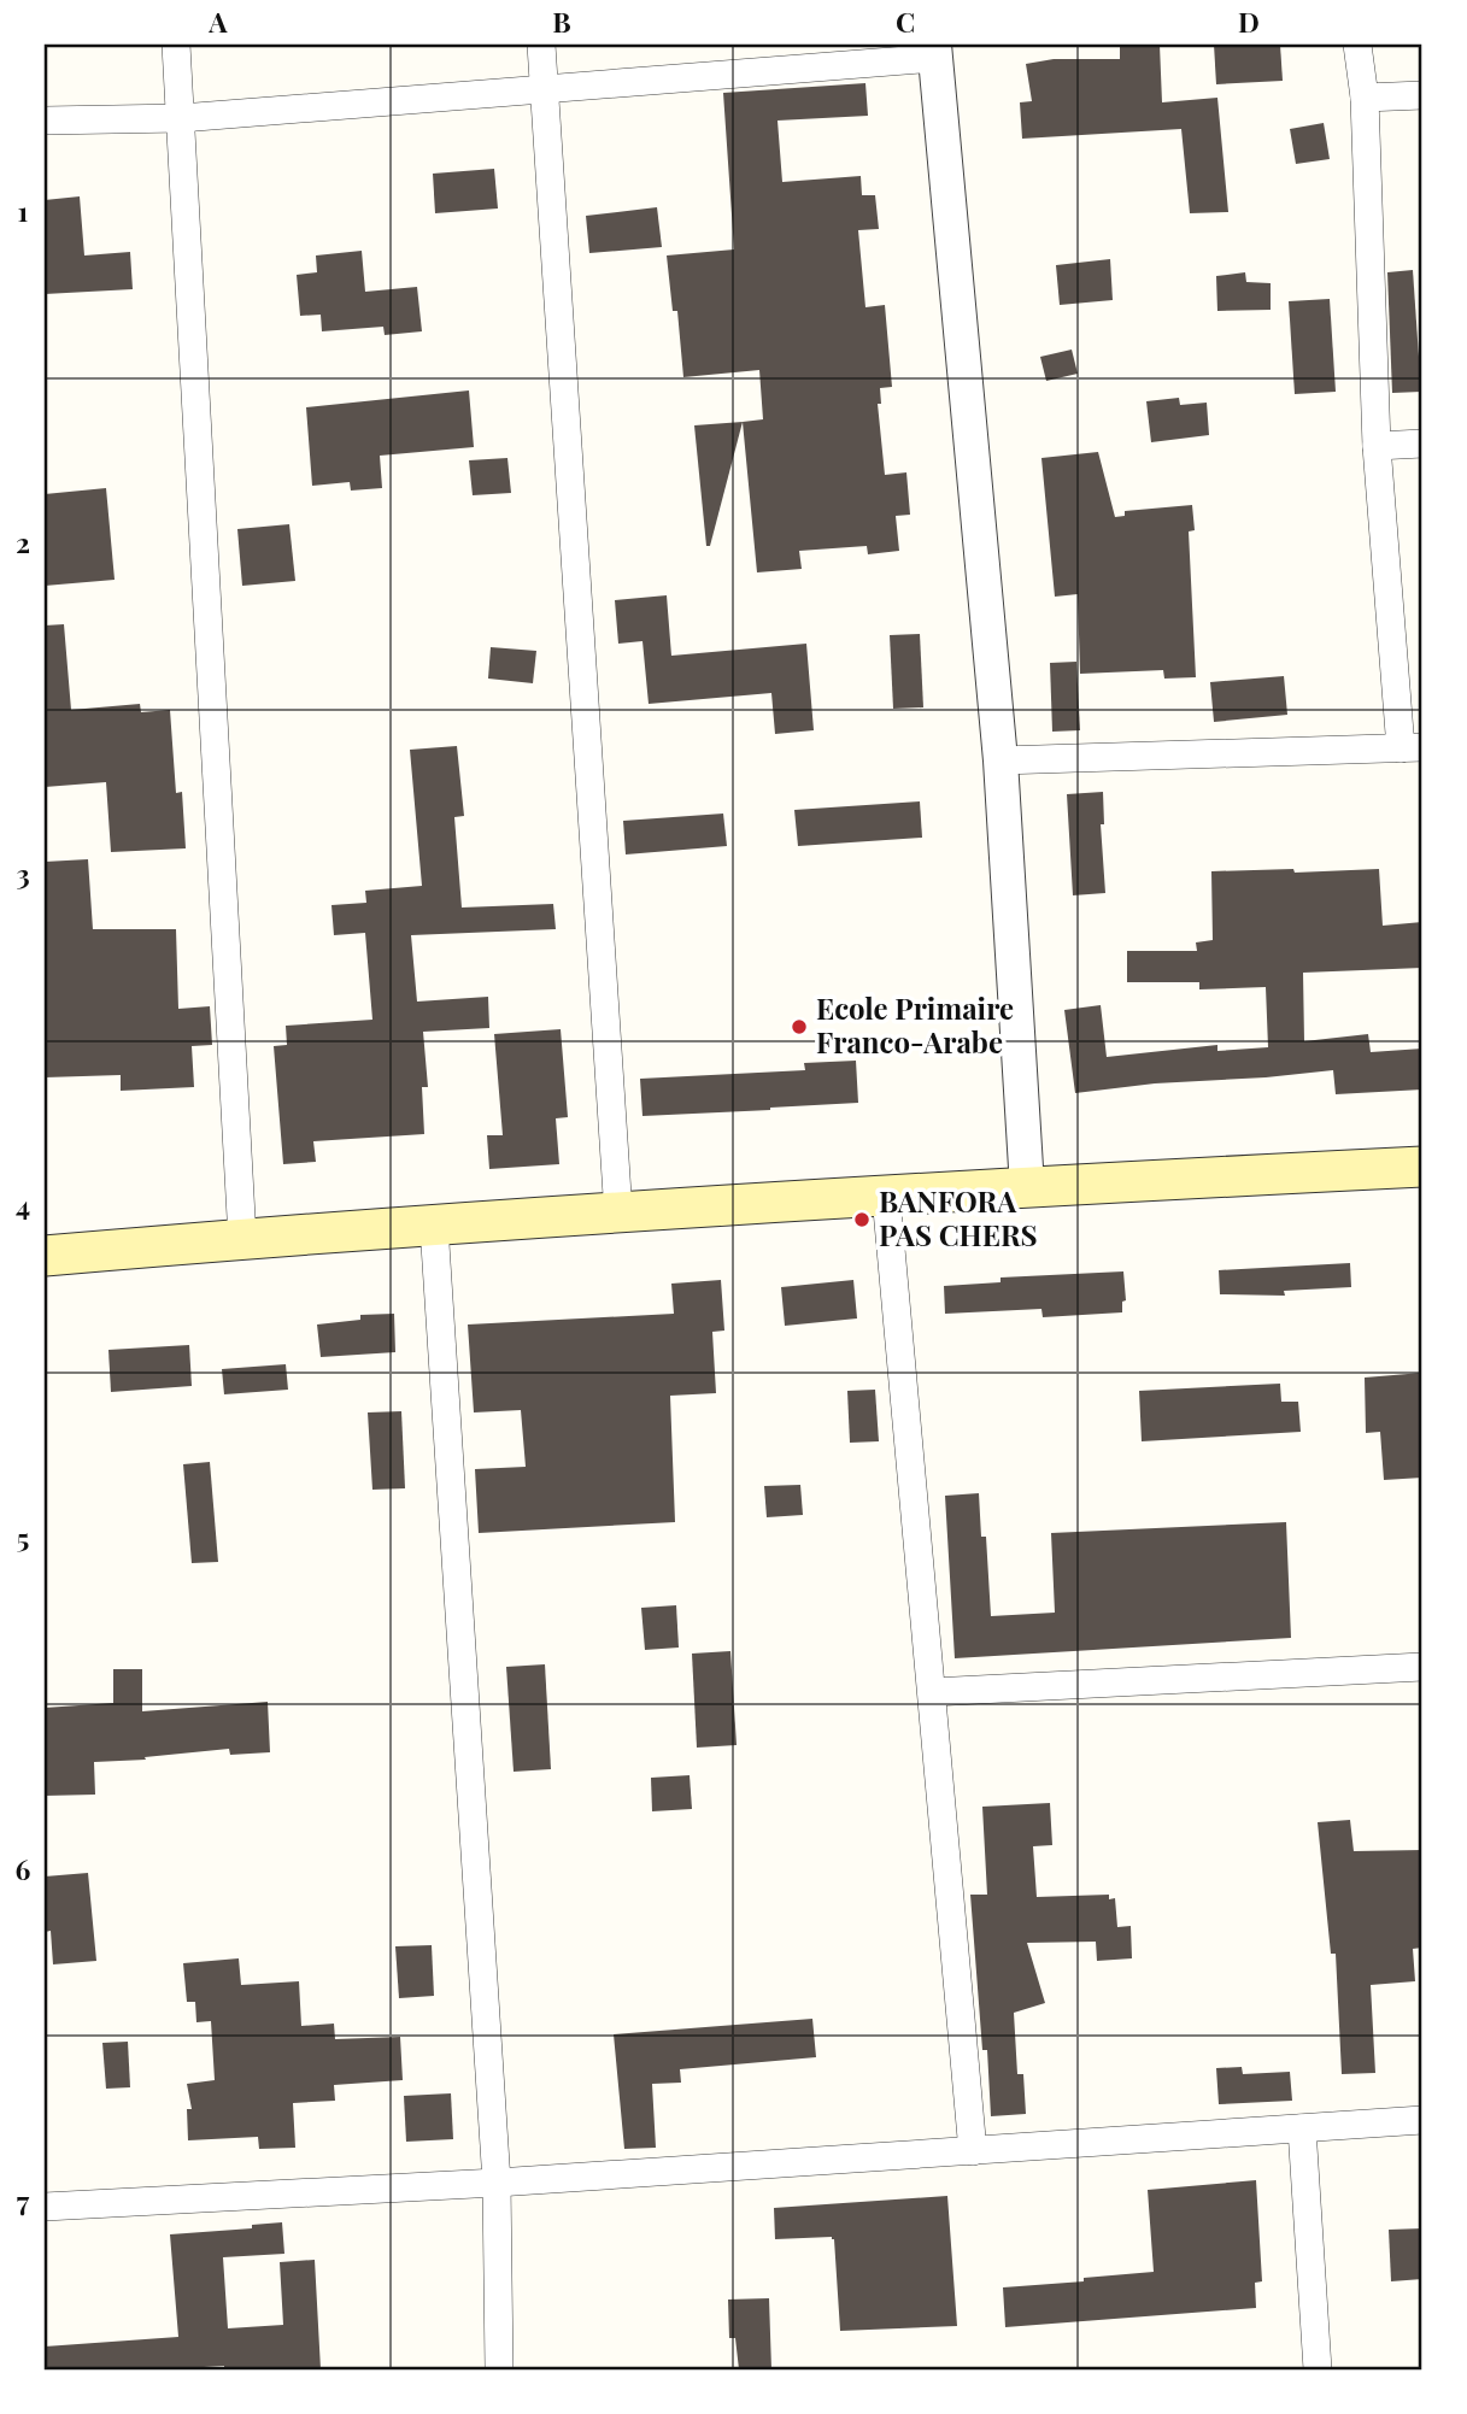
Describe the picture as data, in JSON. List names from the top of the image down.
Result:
{
  "places": ["Ecole Primaire Franco-Arabe", "BANFORA PAS CHERS"],
  "grid": {
    "columns": [
      "A",
      "B",
      "C",
      "D"
    ],
    "rows": [
      "1",
      "2",
      "3",
      "4",
      "5",
      "6",
      "7"
    ]
  }
}
